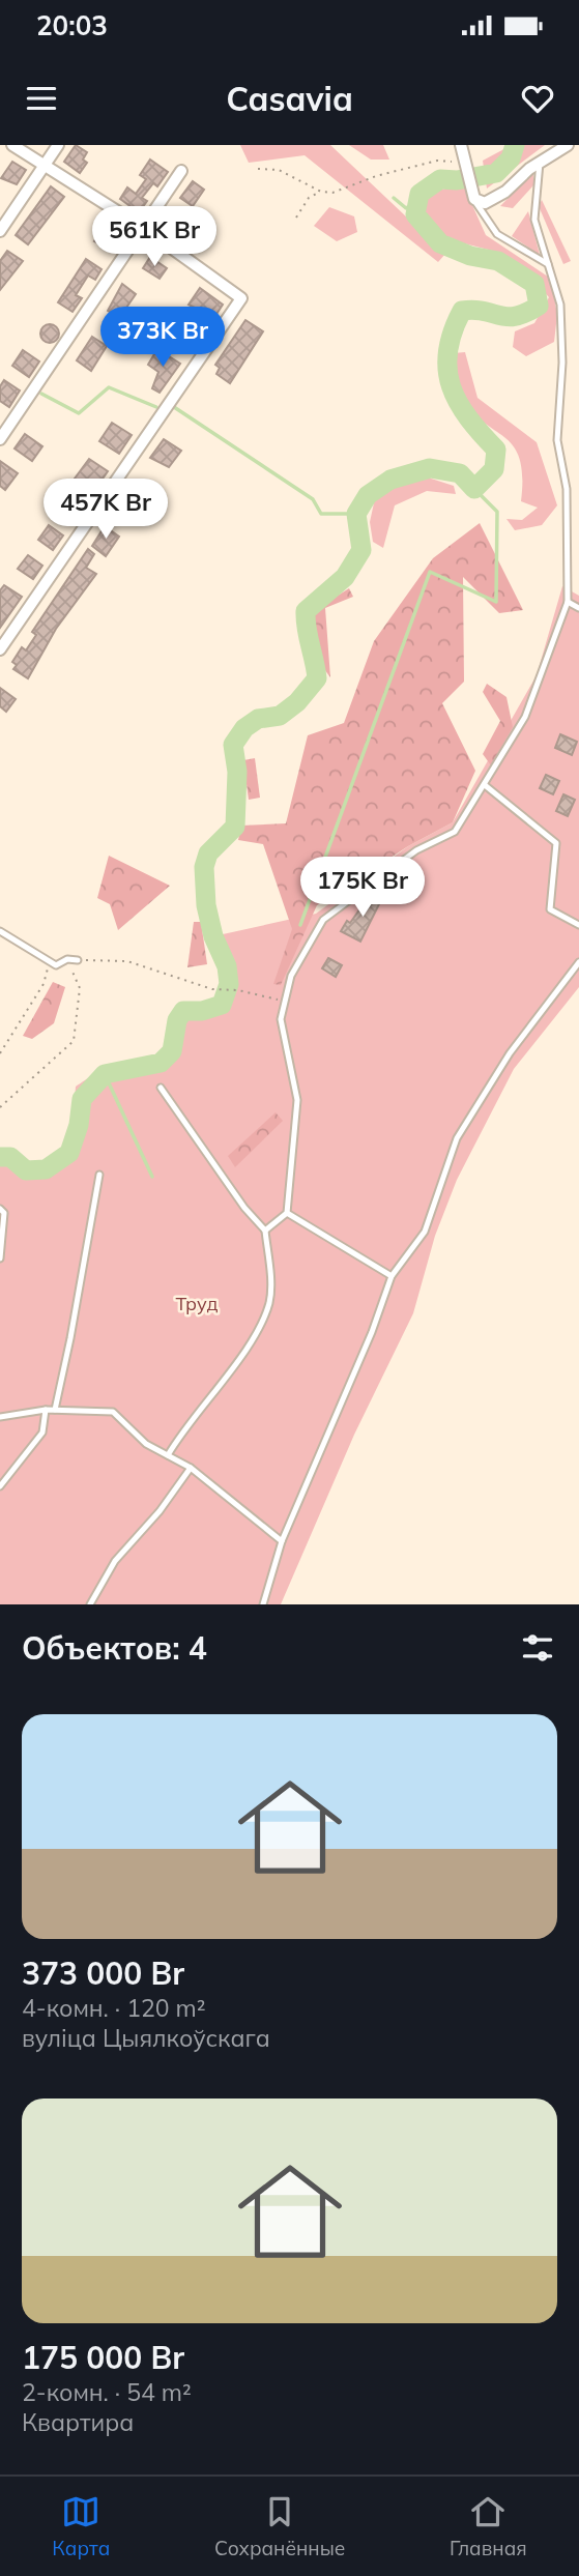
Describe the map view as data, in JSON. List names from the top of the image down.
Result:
{
  "parks": ["Труд"],
  "page": {
    "status": "20:03",
    "header": "Casavia",
    "price": [
      "561K Br",
      "373K Br",
      "457K Br",
      "175K Br"
    ],
    "heading": "Объектов: 4",
    "list": [
      {
        "name": "373 000 Br",
        "note": "4-комн. · 120 m² · вуліца Цыялкоўскага"
      },
      {
        "name": "175 000 Br",
        "note": "2-комн. · 54 m² · Квартира"
      }
    ],
    "tabs": ["Карта", "Сохранённые", "Главная"]
  }
}
